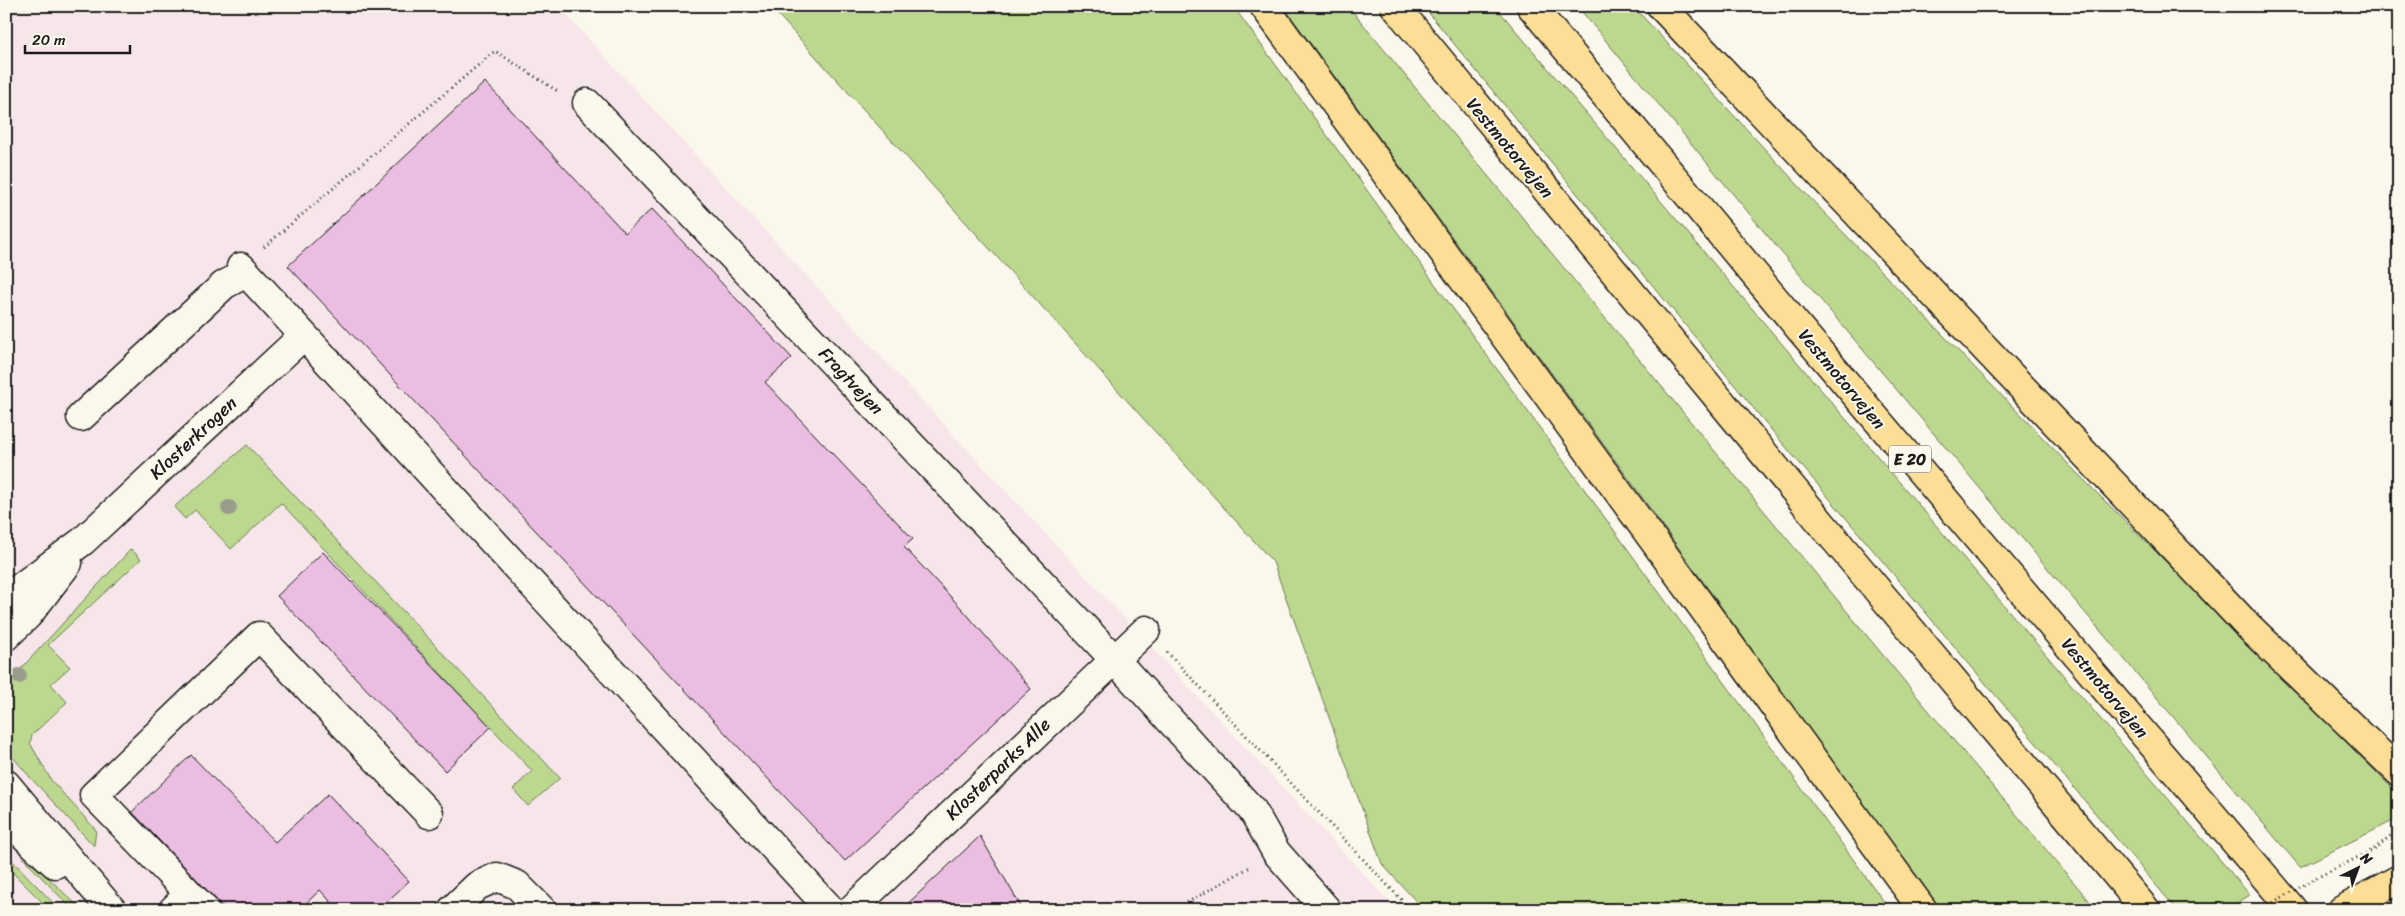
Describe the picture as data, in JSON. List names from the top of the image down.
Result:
{
  "streets": {
    "main road": ["Vestmotorvejen", "E 20"],
    "street": ["Fragtvejen", "Klosterkrogen", "Klosterparks Alle"]
  },
  "crossings": [
    ["Fragtvejen", "Klosterparks Alle"]
  ],
  "scale_bar": "20 m",
  "north": "top right"
}
